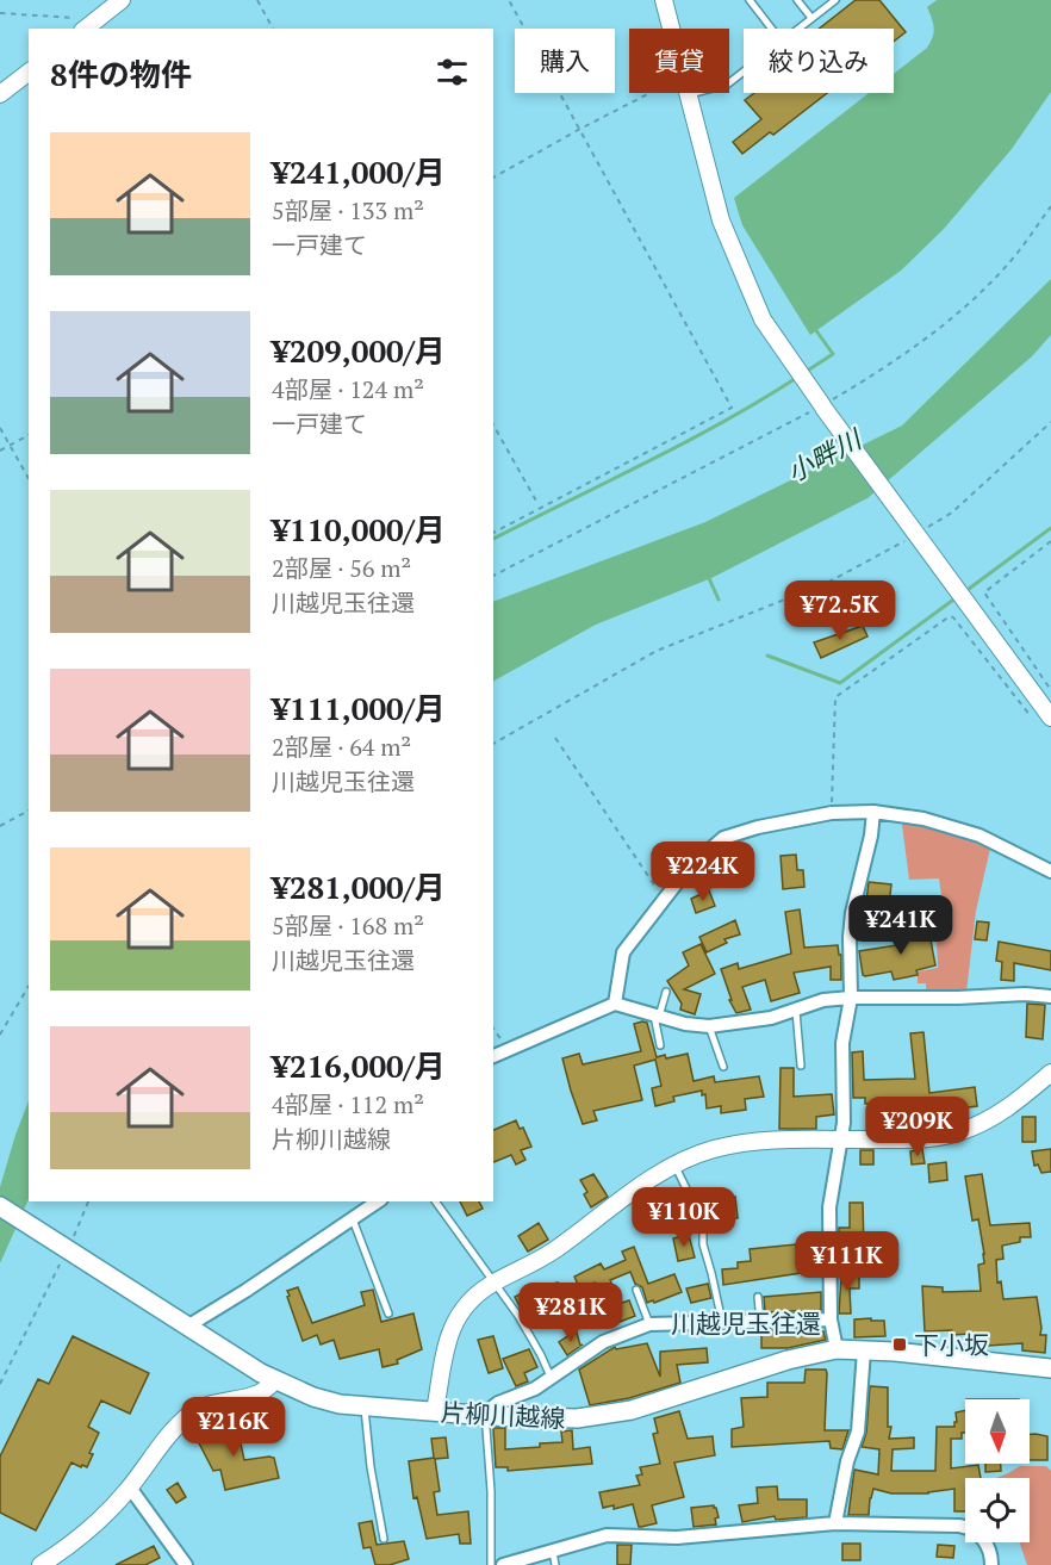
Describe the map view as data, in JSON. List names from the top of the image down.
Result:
{
  "streets": {
    "main road": ["片柳川越線"],
    "street": ["川越児玉往還"]
  },
  "crossings": [
    ["川越児玉往還", "片柳川越線"]
  ],
  "water": ["小畔川"],
  "places": {
    "transit": ["下小坂"]
  },
  "north": "bottom",
  "page": {
    "chip": ["購入", "賃貸", "絞り込み"],
    "heading": "8件の物件",
    "list": [
      {
        "name": "¥241,000/月",
        "note": "5部屋 · 133 m² · 一戸建て"
      },
      {
        "name": "¥209,000/月",
        "note": "4部屋 · 124 m² · 一戸建て"
      },
      {
        "name": "¥110,000/月",
        "note": "2部屋 · 56 m² · 川越児玉往還"
      },
      {
        "name": "¥111,000/月",
        "note": "2部屋 · 64 m² · 川越児玉往還"
      },
      {
        "name": "¥281,000/月",
        "note": "5部屋 · 168 m² · 川越児玉往還"
      },
      {
        "name": "¥216,000/月",
        "note": "4部屋 · 112 m² · 片柳川越線"
      }
    ],
    "price": [
      "¥72.5K",
      "¥224K",
      "¥241K",
      "¥209K",
      "¥110K",
      "¥111K",
      "¥281K",
      "¥216K"
    ]
  }
}
